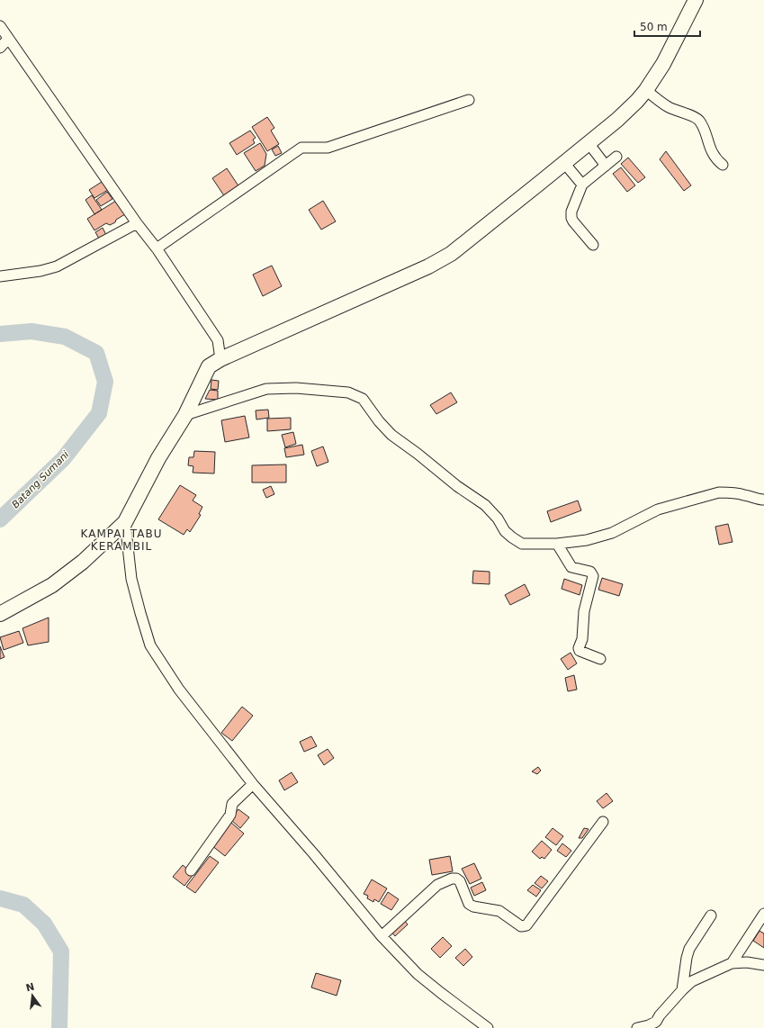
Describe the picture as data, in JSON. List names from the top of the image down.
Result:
{
  "districts": ["KAMPAI TABU KERAMBIL"],
  "water": ["Batang Sumani"],
  "scale_bar": "50 m",
  "north": "top"
}
